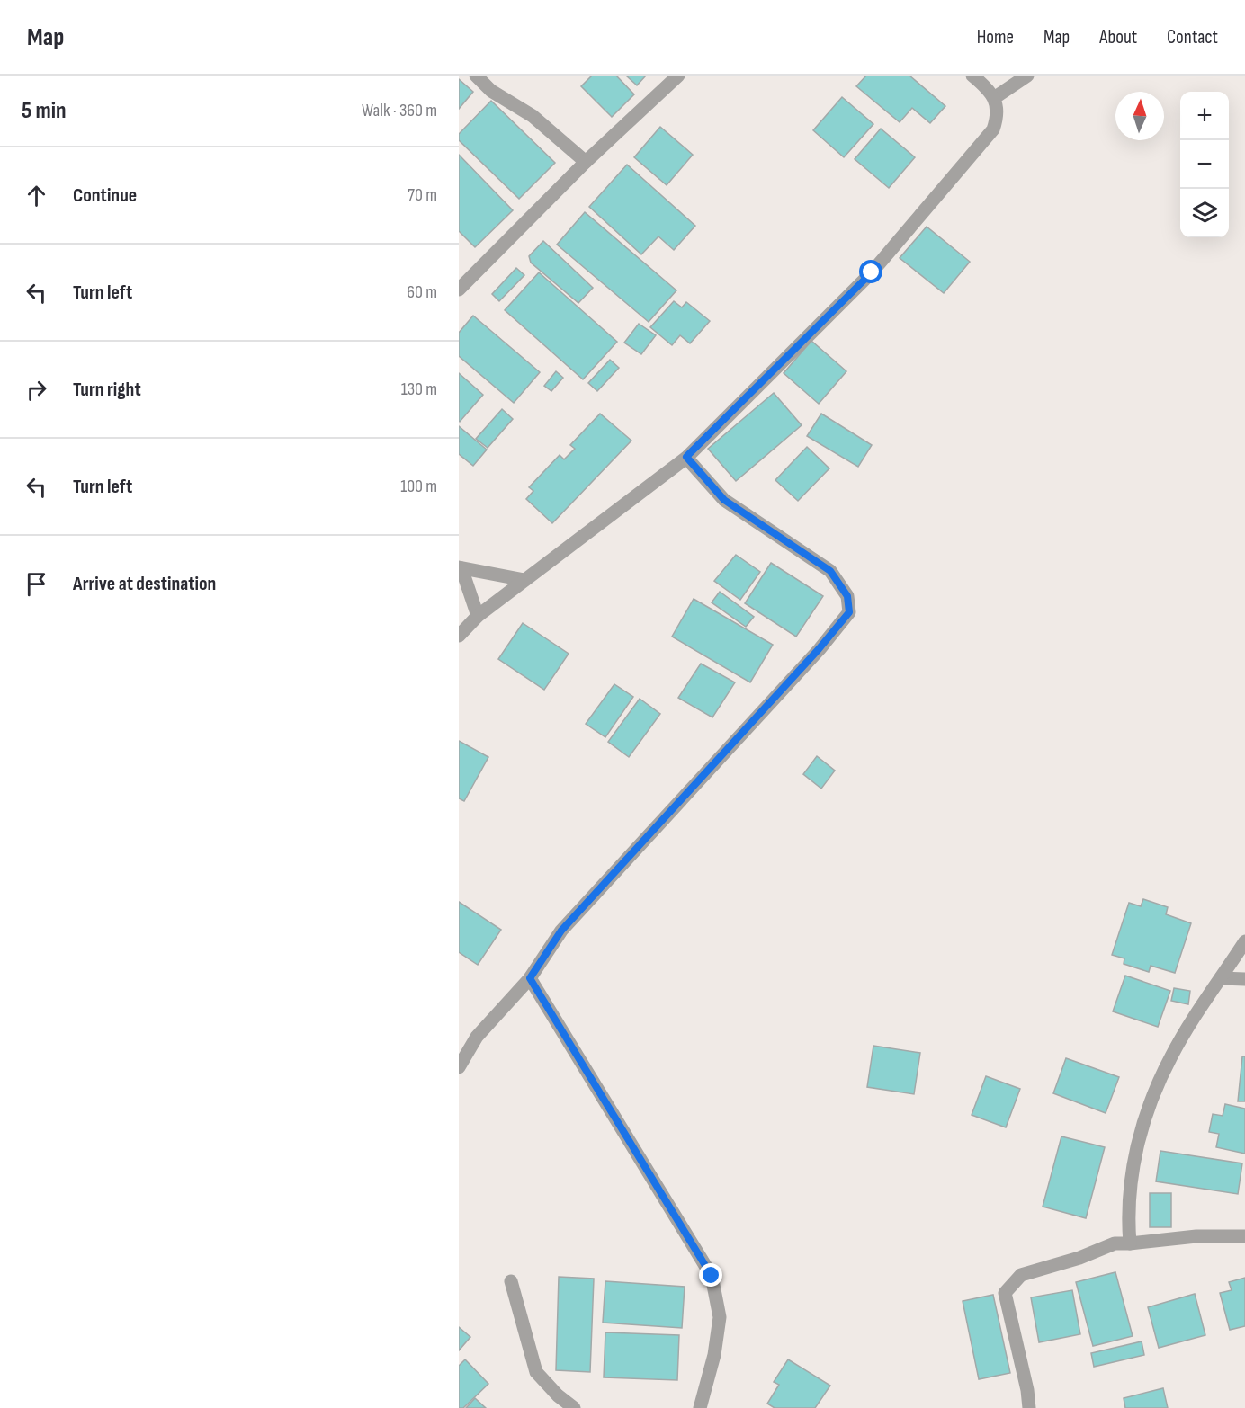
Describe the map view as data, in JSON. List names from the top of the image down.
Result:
{
  "north": "top",
  "page": {
    "header": "Map",
    "nav": [
      "Home",
      "Map",
      "About",
      "Contact"
    ],
    "heading": ["5 min", "Walk · 360 m"],
    "map_buttons": ["+", "−"],
    "list": [
      ["Continue", "70 m"],
      ["Turn left", "60 m"],
      ["Turn right", "130 m"],
      ["Turn left", "100 m"],
      "Arrive at destination"
    ]
  }
}
